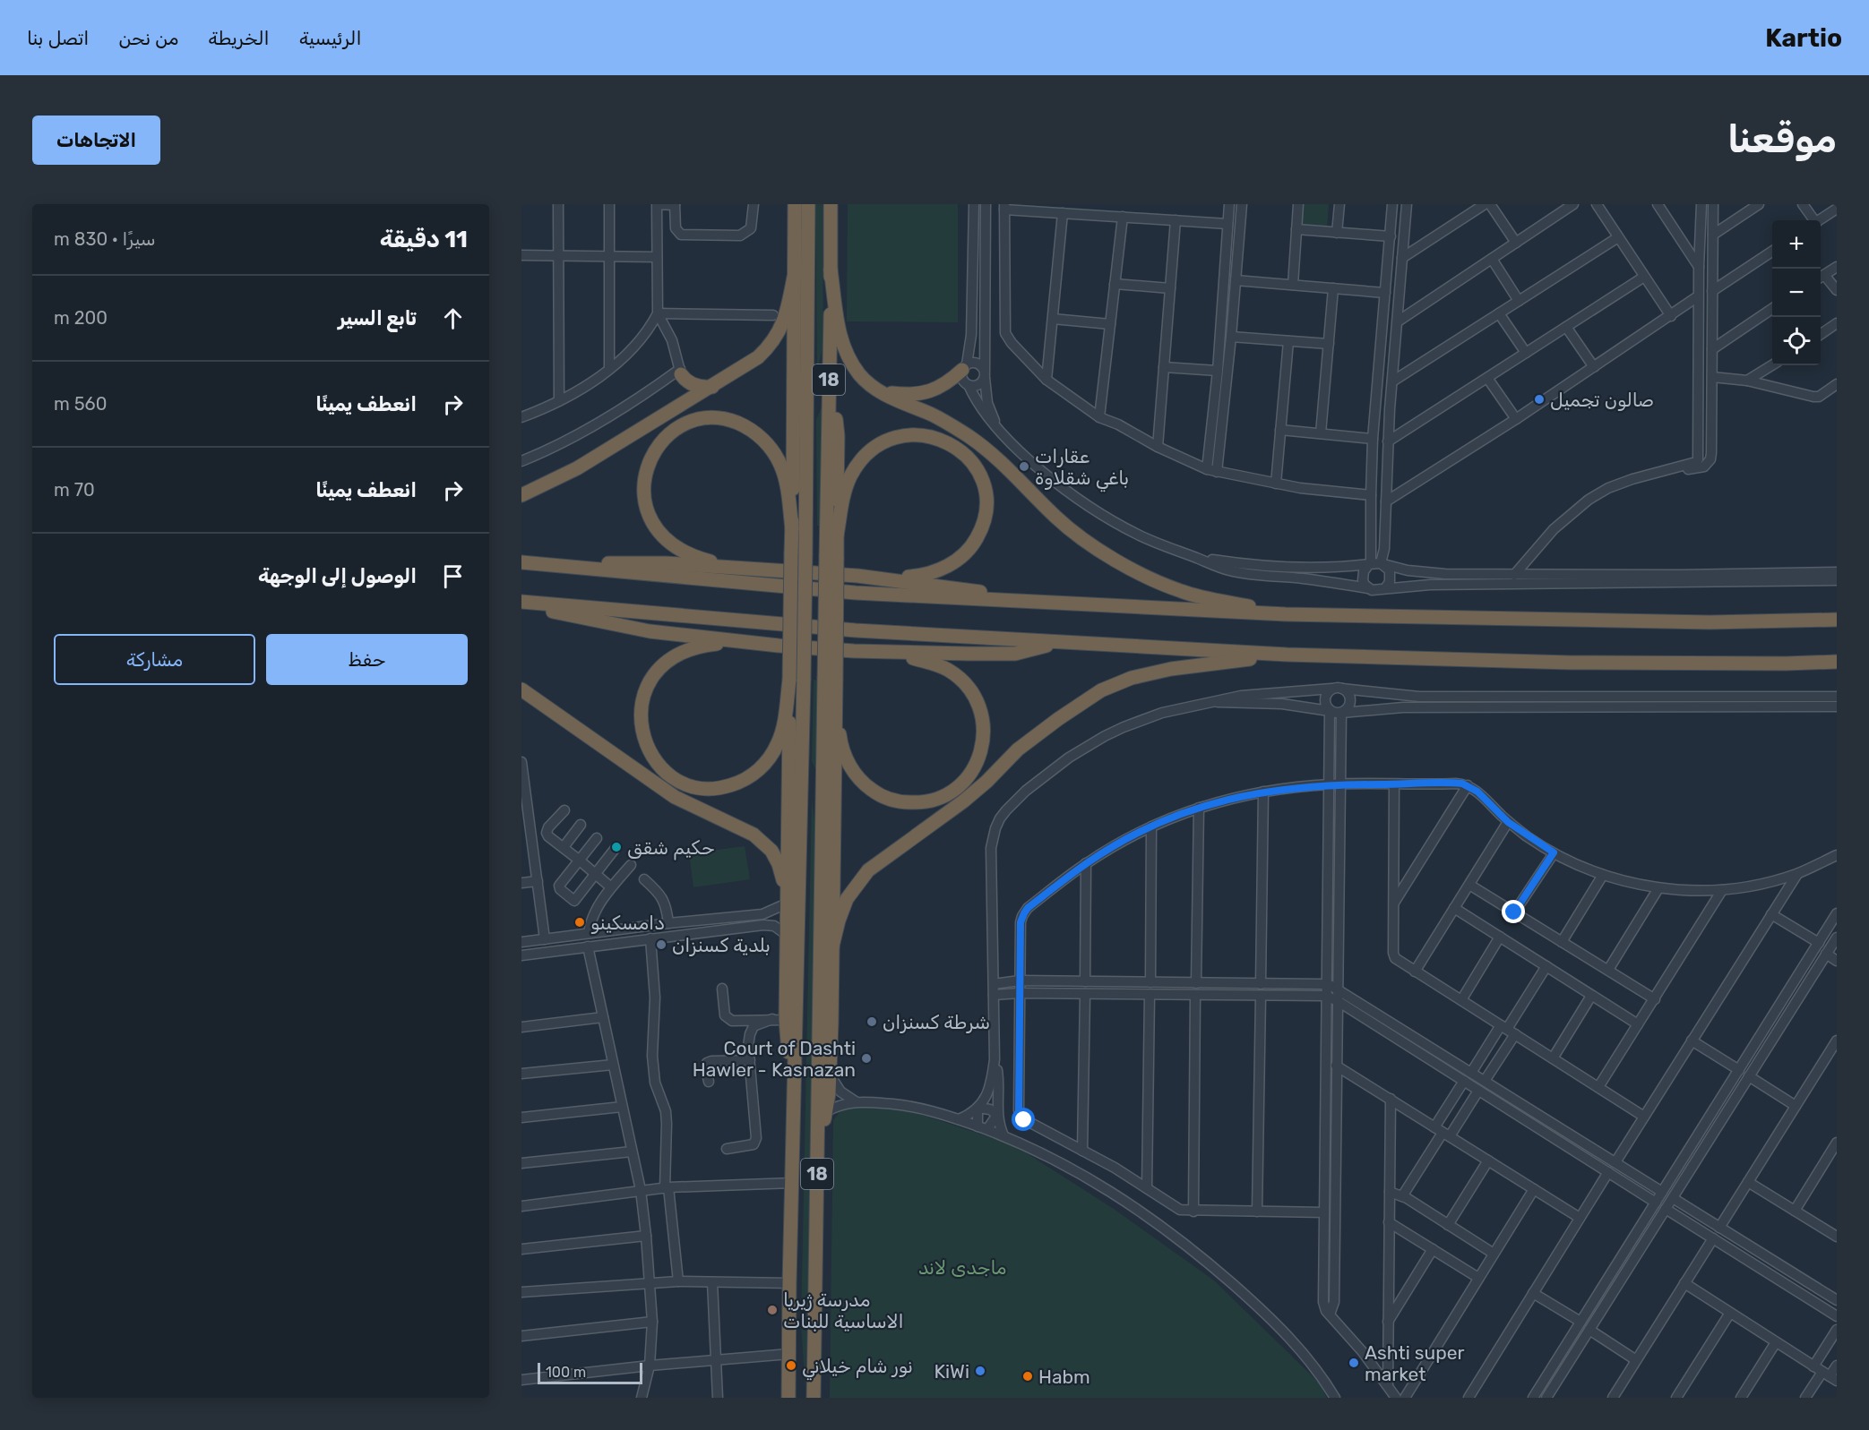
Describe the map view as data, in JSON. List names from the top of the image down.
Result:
{
  "streets": {
    "highway": ["18"]
  },
  "parks": ["ماجدی لاند"],
  "places": [
    "صالون تجميل",
    "عقارات باغي شقلاوة",
    "حكيم شقق",
    "دامسكينو",
    "بلدية كسنزان",
    "شرطة كسنزان",
    "Court of Dashti Hawler - Kasnazan",
    "مدرسة ژيريا الاساسية للبنات",
    "Ashti super market",
    "نور شام خيلاني",
    "KiWi",
    "Habm"
  ],
  "scale_bar": "100 m",
  "page": {
    "header": "Kartio",
    "nav": [
      "الرئيسية",
      "الخريطة",
      "من نحن",
      "اتصل بنا"
    ],
    "buttons": [
      "الاتجاهات",
      ["حفظ", "مشاركة"]
    ],
    "title": "موقعنا",
    "heading": ["11 دقيقة", "سيرًا · 830 m"],
    "map_buttons": ["+", "−"],
    "list": [
      ["تابع السير", "200 m"],
      ["انعطف يمينًا", "560 m"],
      ["انعطف يمينًا", "70 m"],
      "الوصول إلى الوجهة"
    ],
    "scale": "100 m"
  }
}
